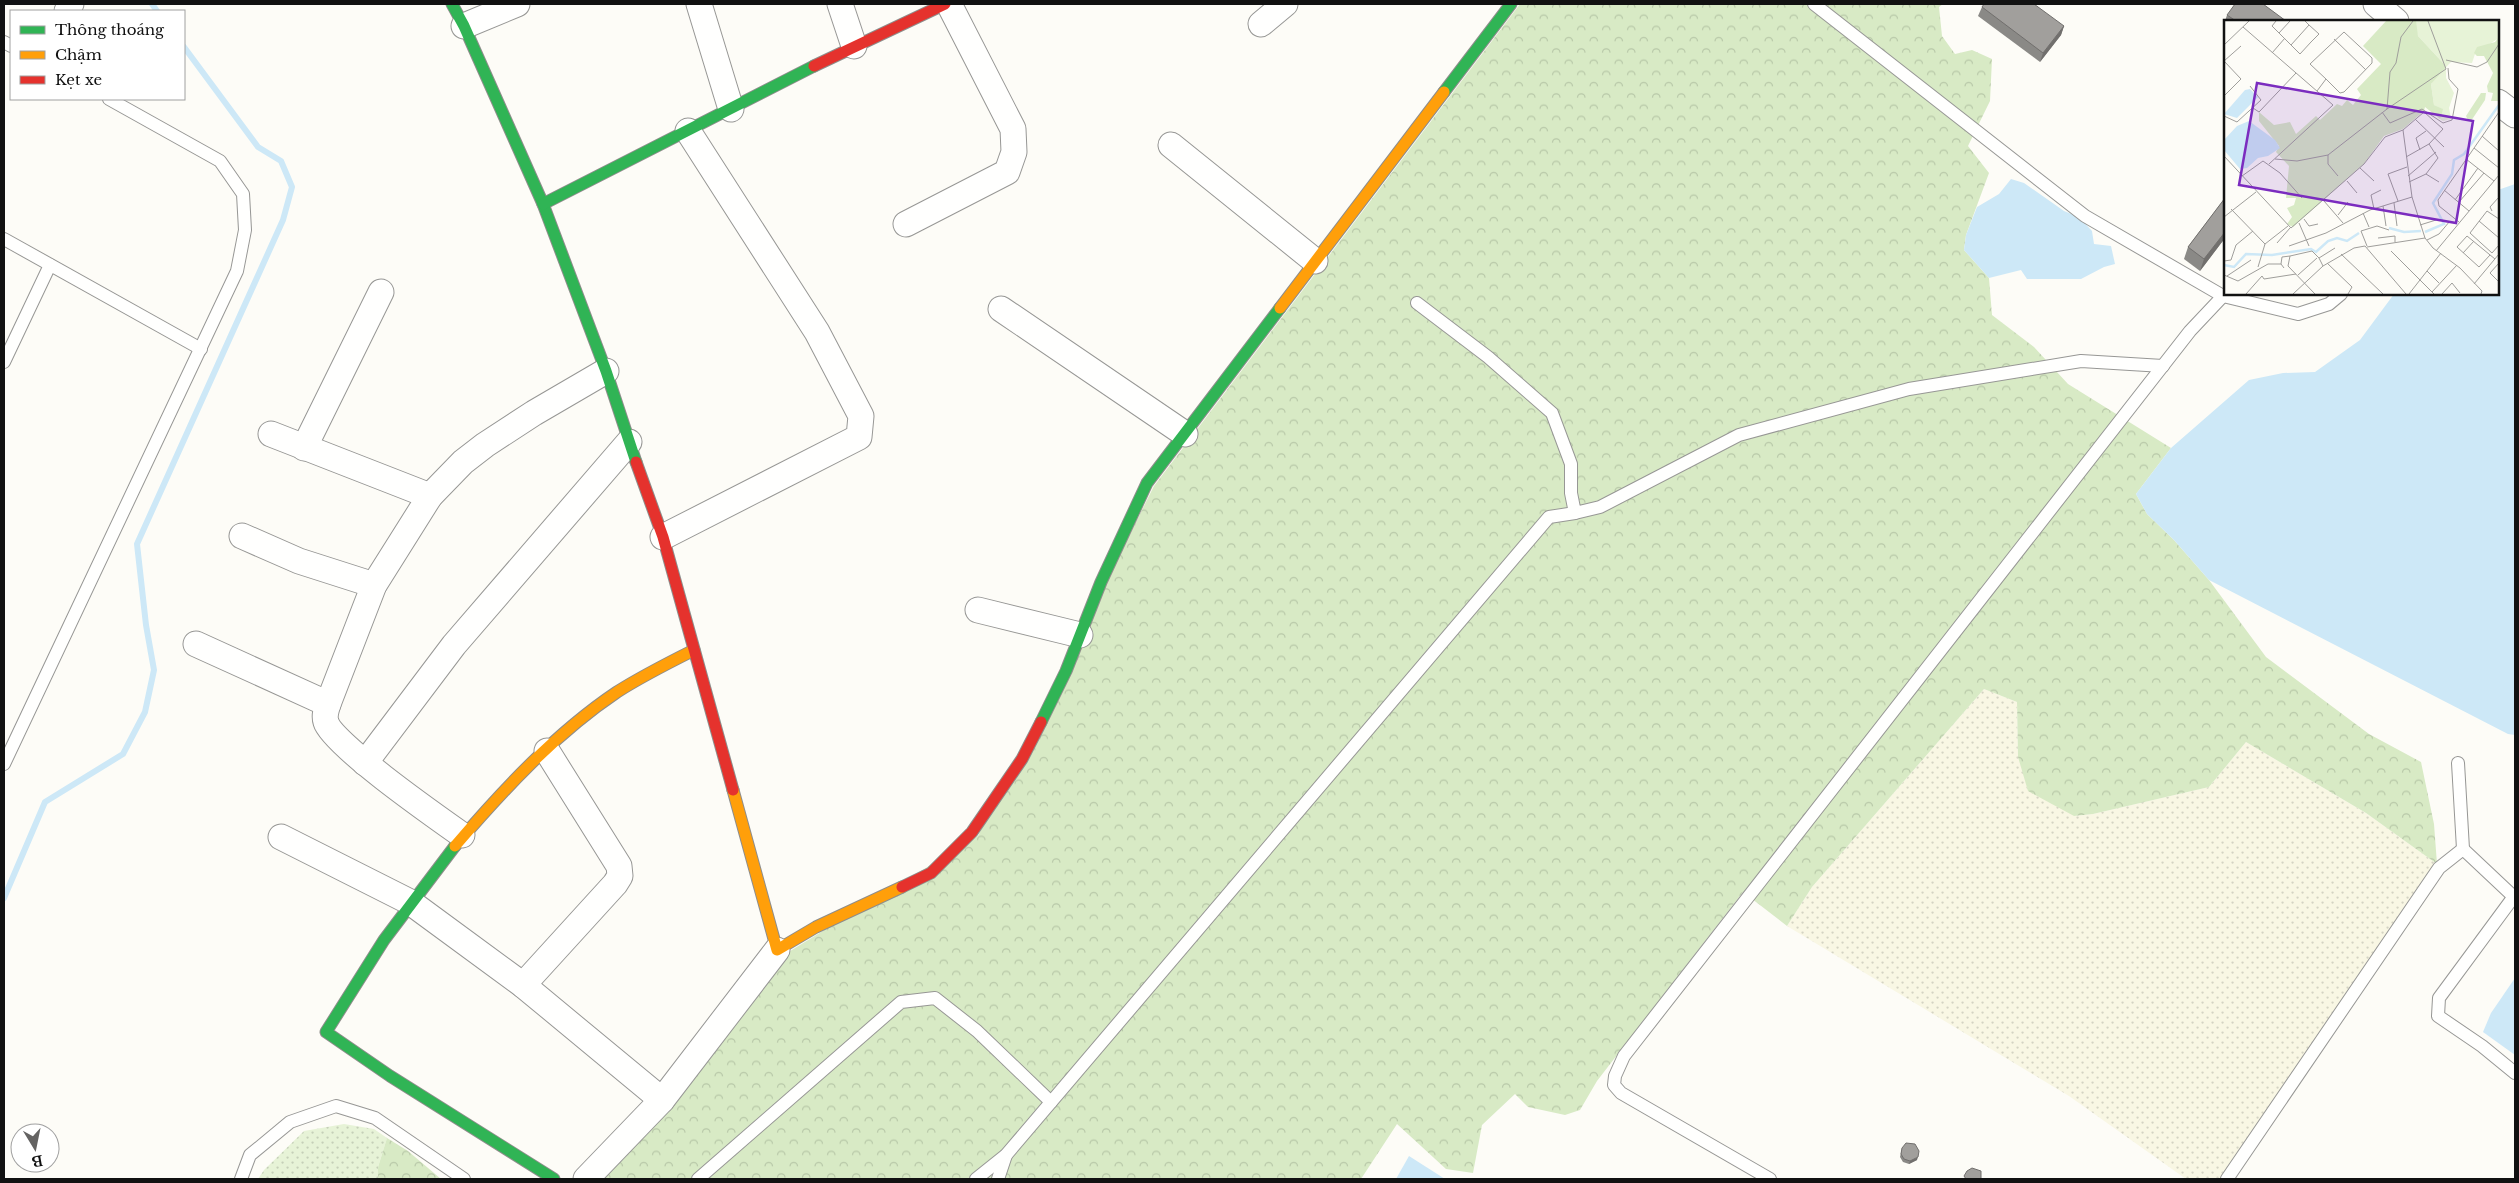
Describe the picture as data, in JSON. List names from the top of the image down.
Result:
{
  "legend": ["Thông thoáng", "Chậm", "Kẹt xe"],
  "north": "bottom"
}
